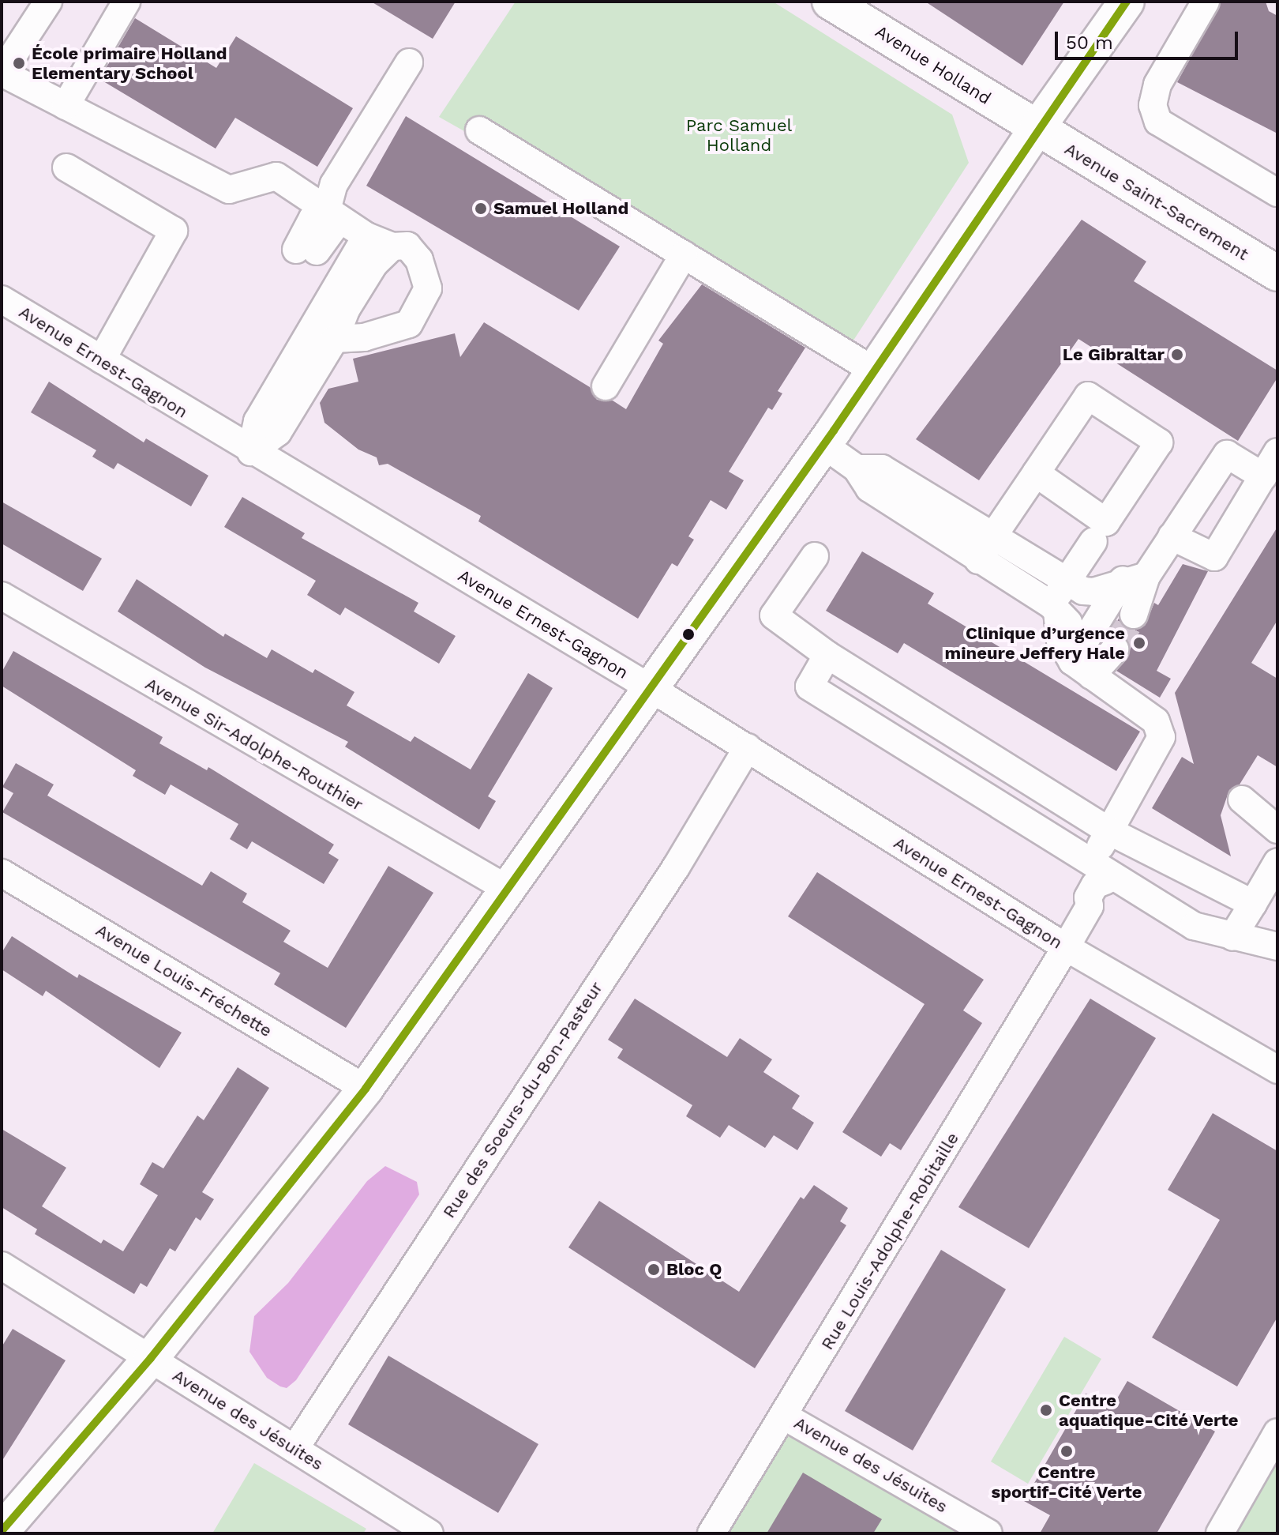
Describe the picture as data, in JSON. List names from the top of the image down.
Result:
{
  "streets": {
    "main road": ["Avenue Holland", "Avenue Saint-Sacrement"],
    "street": [
      "Avenue Ernest-Gagnon",
      "Avenue Sir-Adolphe-Routhier",
      "Avenue Louis-Fréchette",
      "Rue des Soeurs-du-Bon-Pasteur",
      "Rue Louis-Adolphe-Robitaille",
      "Avenue des Jésuites"
    ]
  },
  "crossings": [
    ["Avenue Holland", "Avenue Saint-Sacrement"],
    ["Avenue Ernest-Gagnon", "Rue des Soeurs-du-Bon-Pasteur"],
    ["Avenue Ernest-Gagnon", "Rue Louis-Adolphe-Robitaille"],
    ["Rue des Soeurs-du-Bon-Pasteur", "Avenue des Jésuites"],
    ["Rue Louis-Adolphe-Robitaille", "Avenue des Jésuites"]
  ],
  "parks": ["Parc Samuel Holland"],
  "places": [
    "École primaire Holland Elementary School",
    "Samuel Holland",
    "Le Gibraltar",
    "Clinique d’urgence mineure Jeffery Hale",
    "Bloc Q",
    "Centre aquatique-Cité Verte",
    "Centre sportif-Cité Verte"
  ],
  "scale_bar": "50 m"
}
